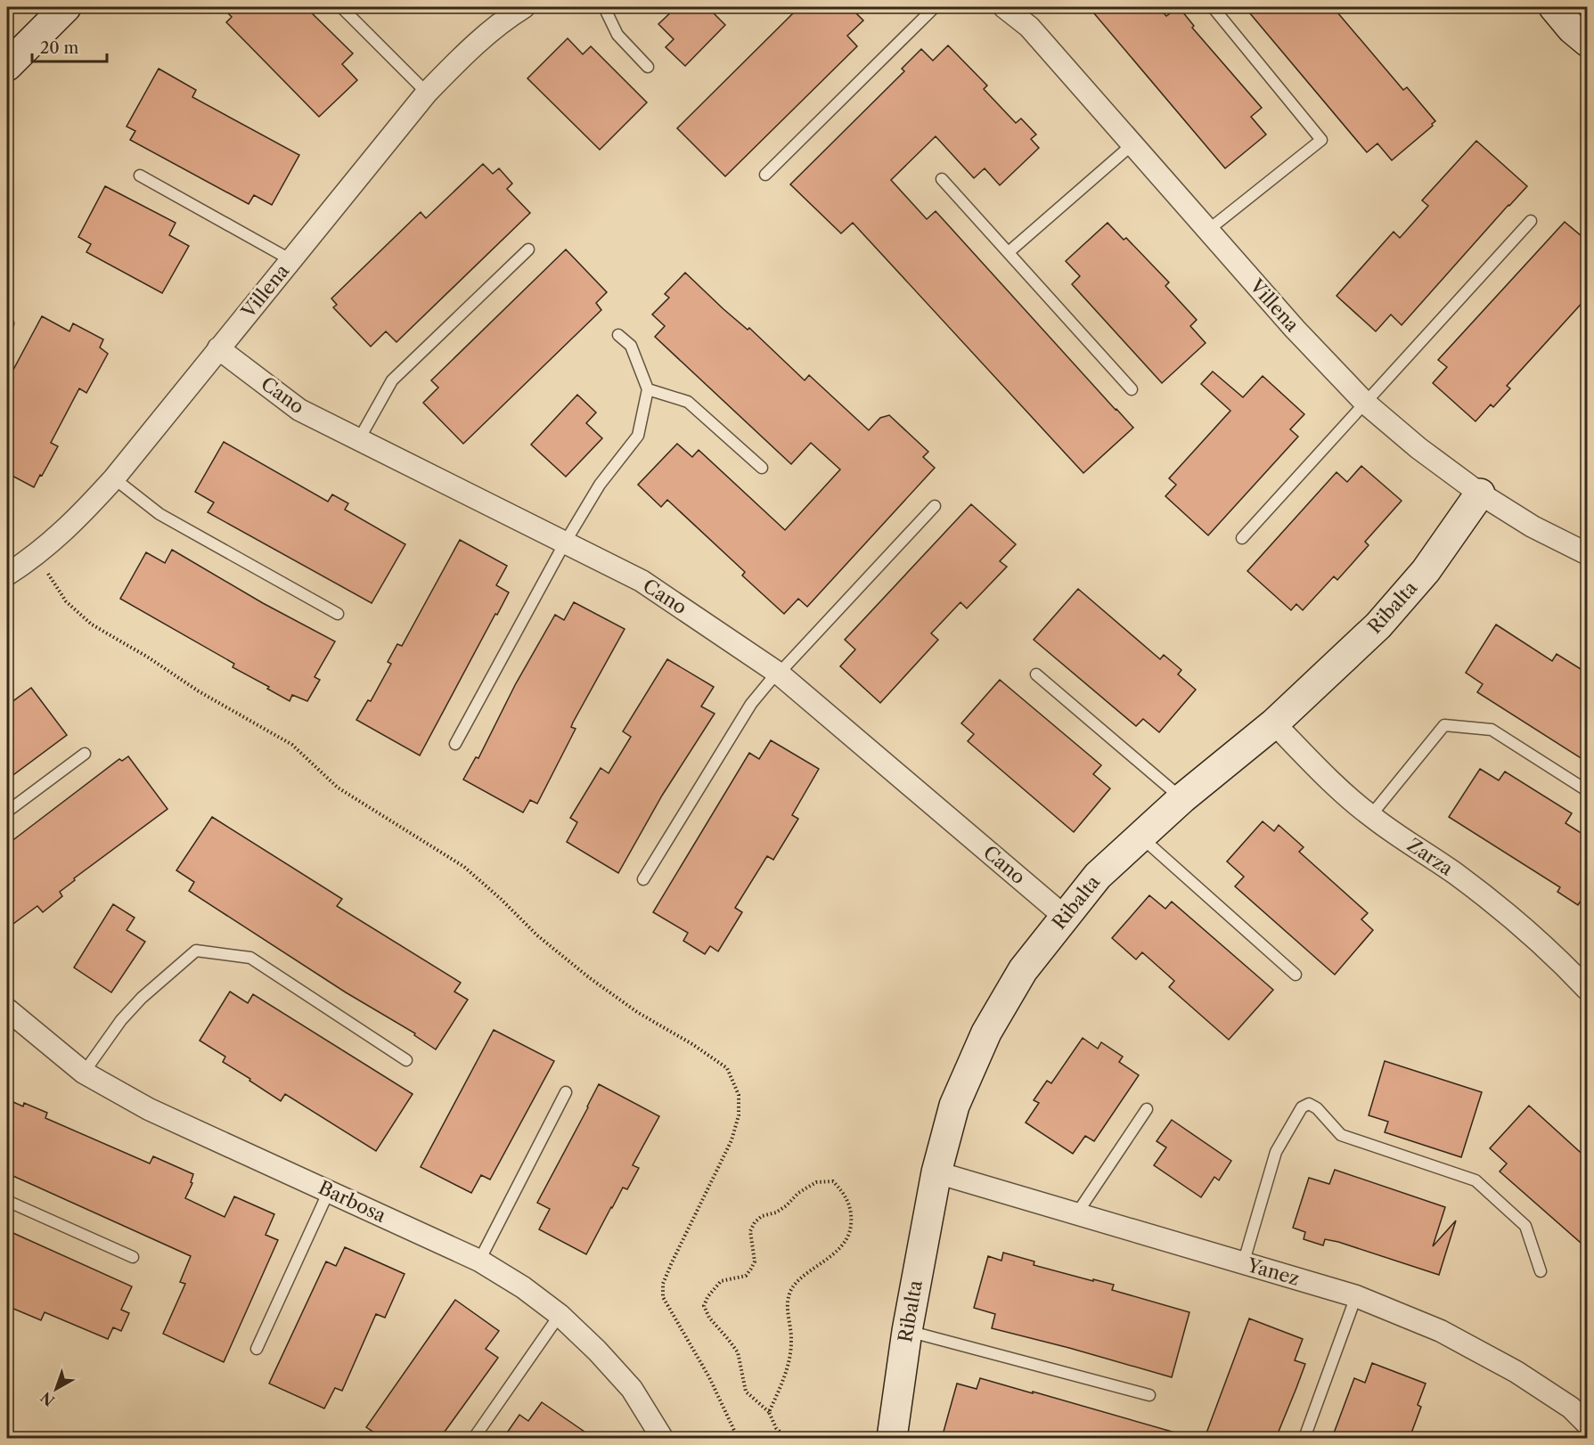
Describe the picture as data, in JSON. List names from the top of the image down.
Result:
{
  "streets": {
    "street": [
      "Villena",
      "Cano",
      "Ribalta",
      "Zarza",
      "Barbosa",
      "Yanez"
    ]
  },
  "crossings": [
    ["Villena", "Cano"],
    ["Villena", "Ribalta"],
    ["Cano", "Ribalta"],
    ["Ribalta", "Zarza"],
    ["Ribalta", "Yanez"]
  ],
  "scale_bar": "20 m",
  "north": "bottom left"
}
